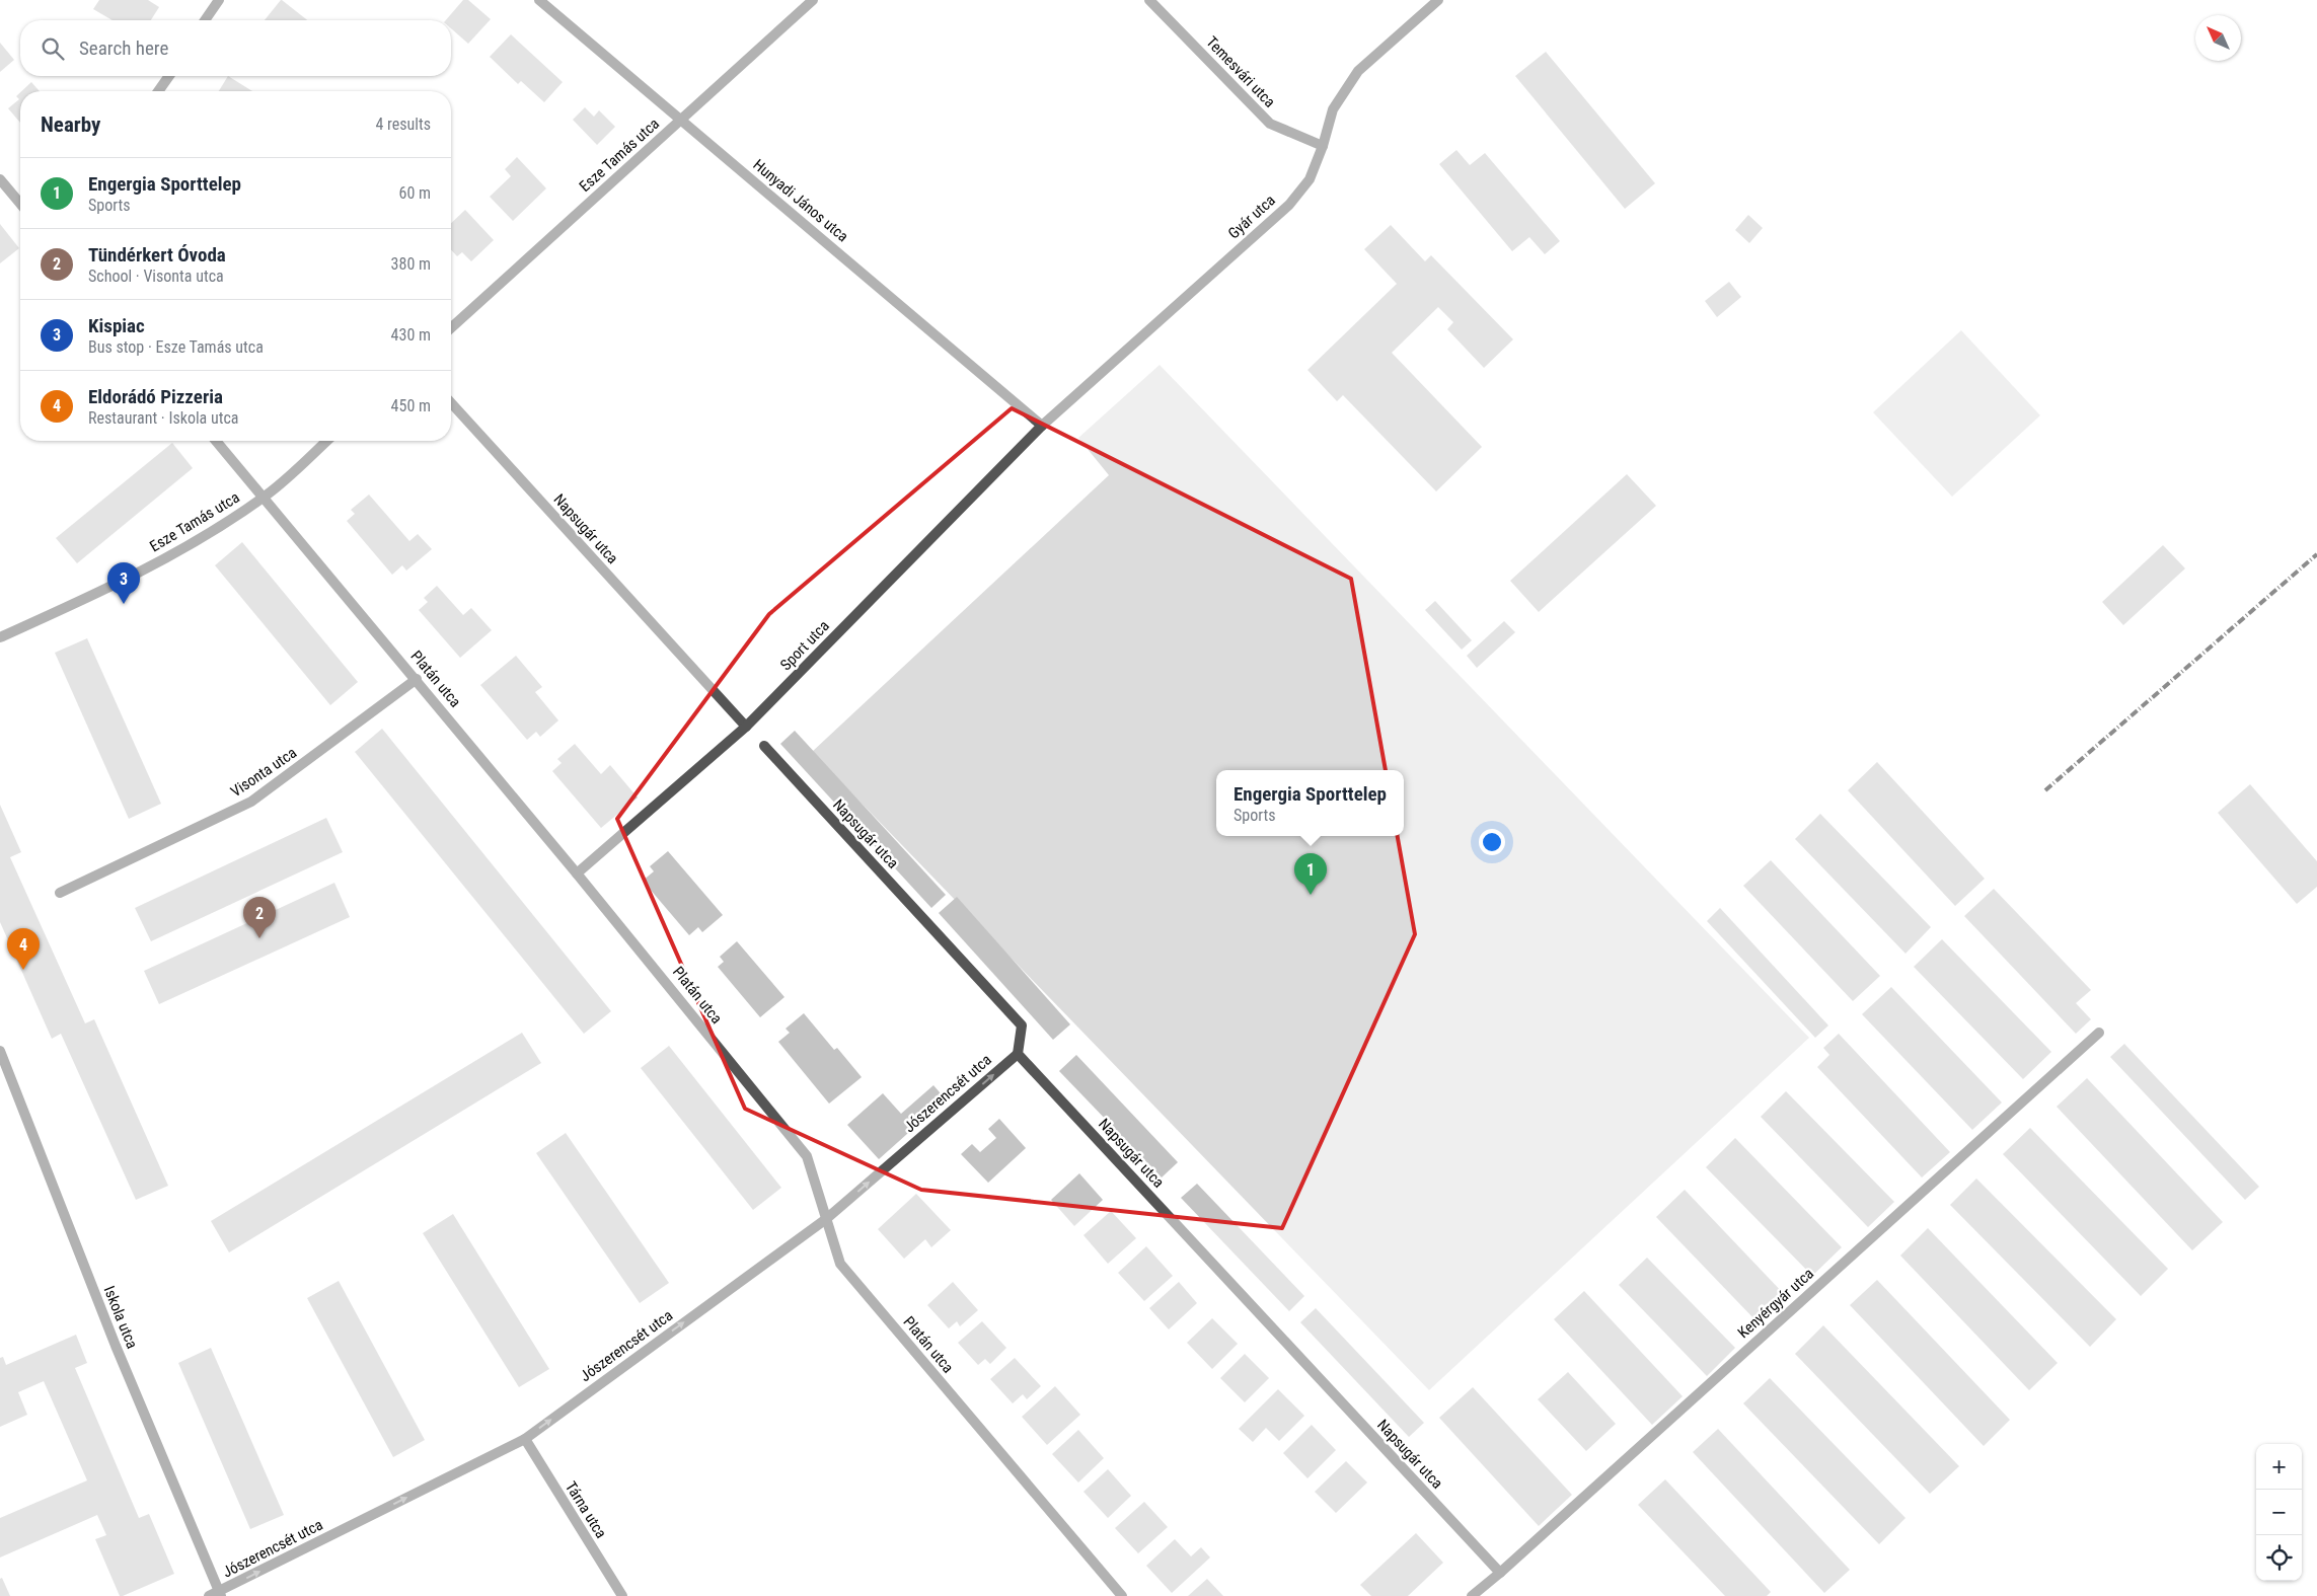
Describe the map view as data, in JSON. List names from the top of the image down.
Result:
{
  "streets": {
    "street": [
      "Temesvári utca",
      "Esze Tamás utca",
      "Hunyadi János utca",
      "Gyár utca",
      "Napsugár utca",
      "Sport utca",
      "Platán utca",
      "Visonta utca",
      "Jószerencsét utca",
      "Kenyérgyár utca",
      "Iskola utca",
      "Tárna utca"
    ]
  },
  "crossings": [
    ["Temesvári utca", "Gyár utca"],
    ["Esze Tamás utca", "Hunyadi János utca"],
    ["Esze Tamás utca", "Platán utca"],
    ["Hunyadi János utca", "Gyár utca"],
    ["Hunyadi János utca", "Sport utca"],
    ["Gyár utca", "Sport utca"],
    ["Napsugár utca", "Sport utca"],
    ["Napsugár utca", "Jószerencsét utca"],
    ["Napsugár utca", "Kenyérgyár utca"],
    ["Sport utca", "Platán utca"],
    ["Platán utca", "Visonta utca"],
    ["Platán utca", "Jószerencsét utca"],
    ["Jószerencsét utca", "Iskola utca"],
    ["Jószerencsét utca", "Tárna utca"]
  ],
  "one_way": ["Jószerencsét utca"],
  "north": "top left",
  "page": {
    "search": "Search here",
    "heading": ["Nearby", "4 results"],
    "list": [
      {
        "mark": "1",
        "name": "Engergia Sporttelep",
        "note": "Sports",
        "value": "60 m"
      },
      {
        "mark": "2",
        "name": "Tündérkert Óvoda",
        "note": "School · Visonta utca",
        "value": "380 m"
      },
      {
        "mark": "3",
        "name": "Kispiac",
        "note": "Bus stop · Esze Tamás utca",
        "value": "430 m"
      },
      {
        "mark": "4",
        "name": "Eldorádó Pizzeria",
        "note": "Restaurant · Iskola utca",
        "value": "450 m"
      }
    ],
    "pins": [
      "3",
      "1",
      "2",
      "4"
    ],
    "popup": ["Engergia Sporttelep", "Sports"],
    "map_buttons": ["+", "−"]
  }
}
